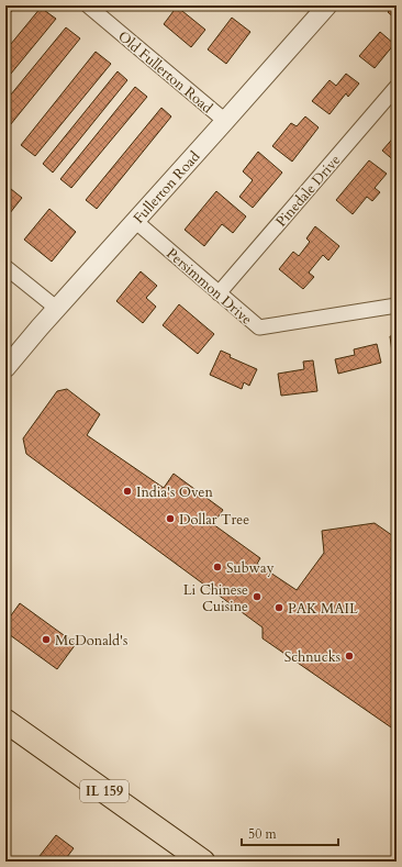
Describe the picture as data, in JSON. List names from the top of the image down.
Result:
{
  "streets": {
    "main road": ["IL 159"],
    "street": [
      "Old Fullerton Road",
      "Fullerton Road",
      "Pinedale Drive",
      "Persimmon Drive"
    ]
  },
  "crossings": [
    ["Old Fullerton Road", "Fullerton Road"],
    ["Fullerton Road", "Persimmon Drive"],
    ["Pinedale Drive", "Persimmon Drive"]
  ],
  "places": [
    "India's Oven",
    "Dollar Tree",
    "Subway",
    "Li Chinese Cuisine",
    "PAK MAIL",
    "McDonald's",
    "Schnucks"
  ],
  "scale_bar": "50 m"
}
